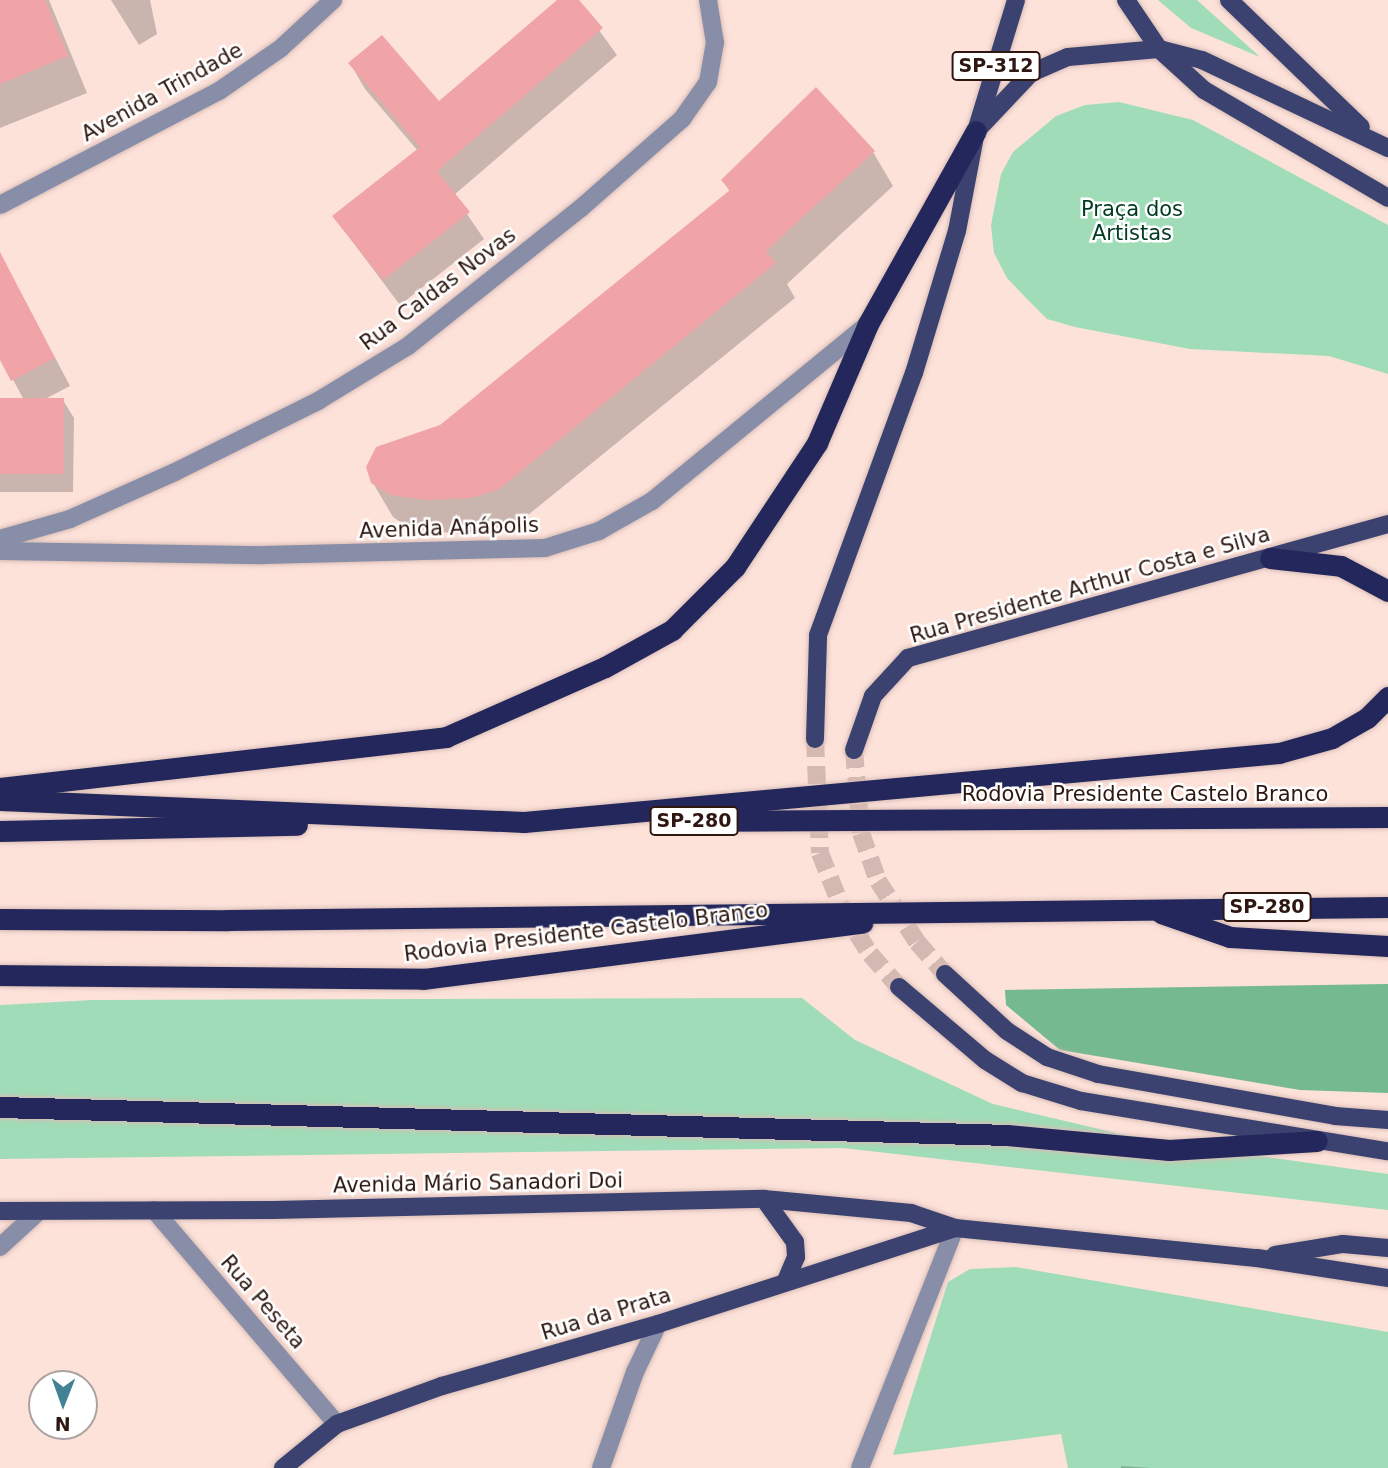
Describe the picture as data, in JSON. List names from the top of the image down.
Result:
{
  "streets": {
    "highway": ["Rodovia Presidente Castelo Branco", "SP-280"],
    "main road": [
      "SP-312",
      "Rua Presidente Arthur Costa e Silva",
      "Avenida Mário Sanadori Doi",
      "Rua da Prata"
    ],
    "street": [
      "Avenida Trindade",
      "Rua Caldas Novas",
      "Avenida Anápolis",
      "Rua Peseta"
    ]
  },
  "crossings": [
    ["Avenida Mário Sanadori Doi", "Rua Peseta"],
    ["Avenida Mário Sanadori Doi", "Rua da Prata"],
    ["Rua Peseta", "Rua da Prata"]
  ],
  "parks": ["Praça dos Artistas"],
  "north": "bottom"
}
